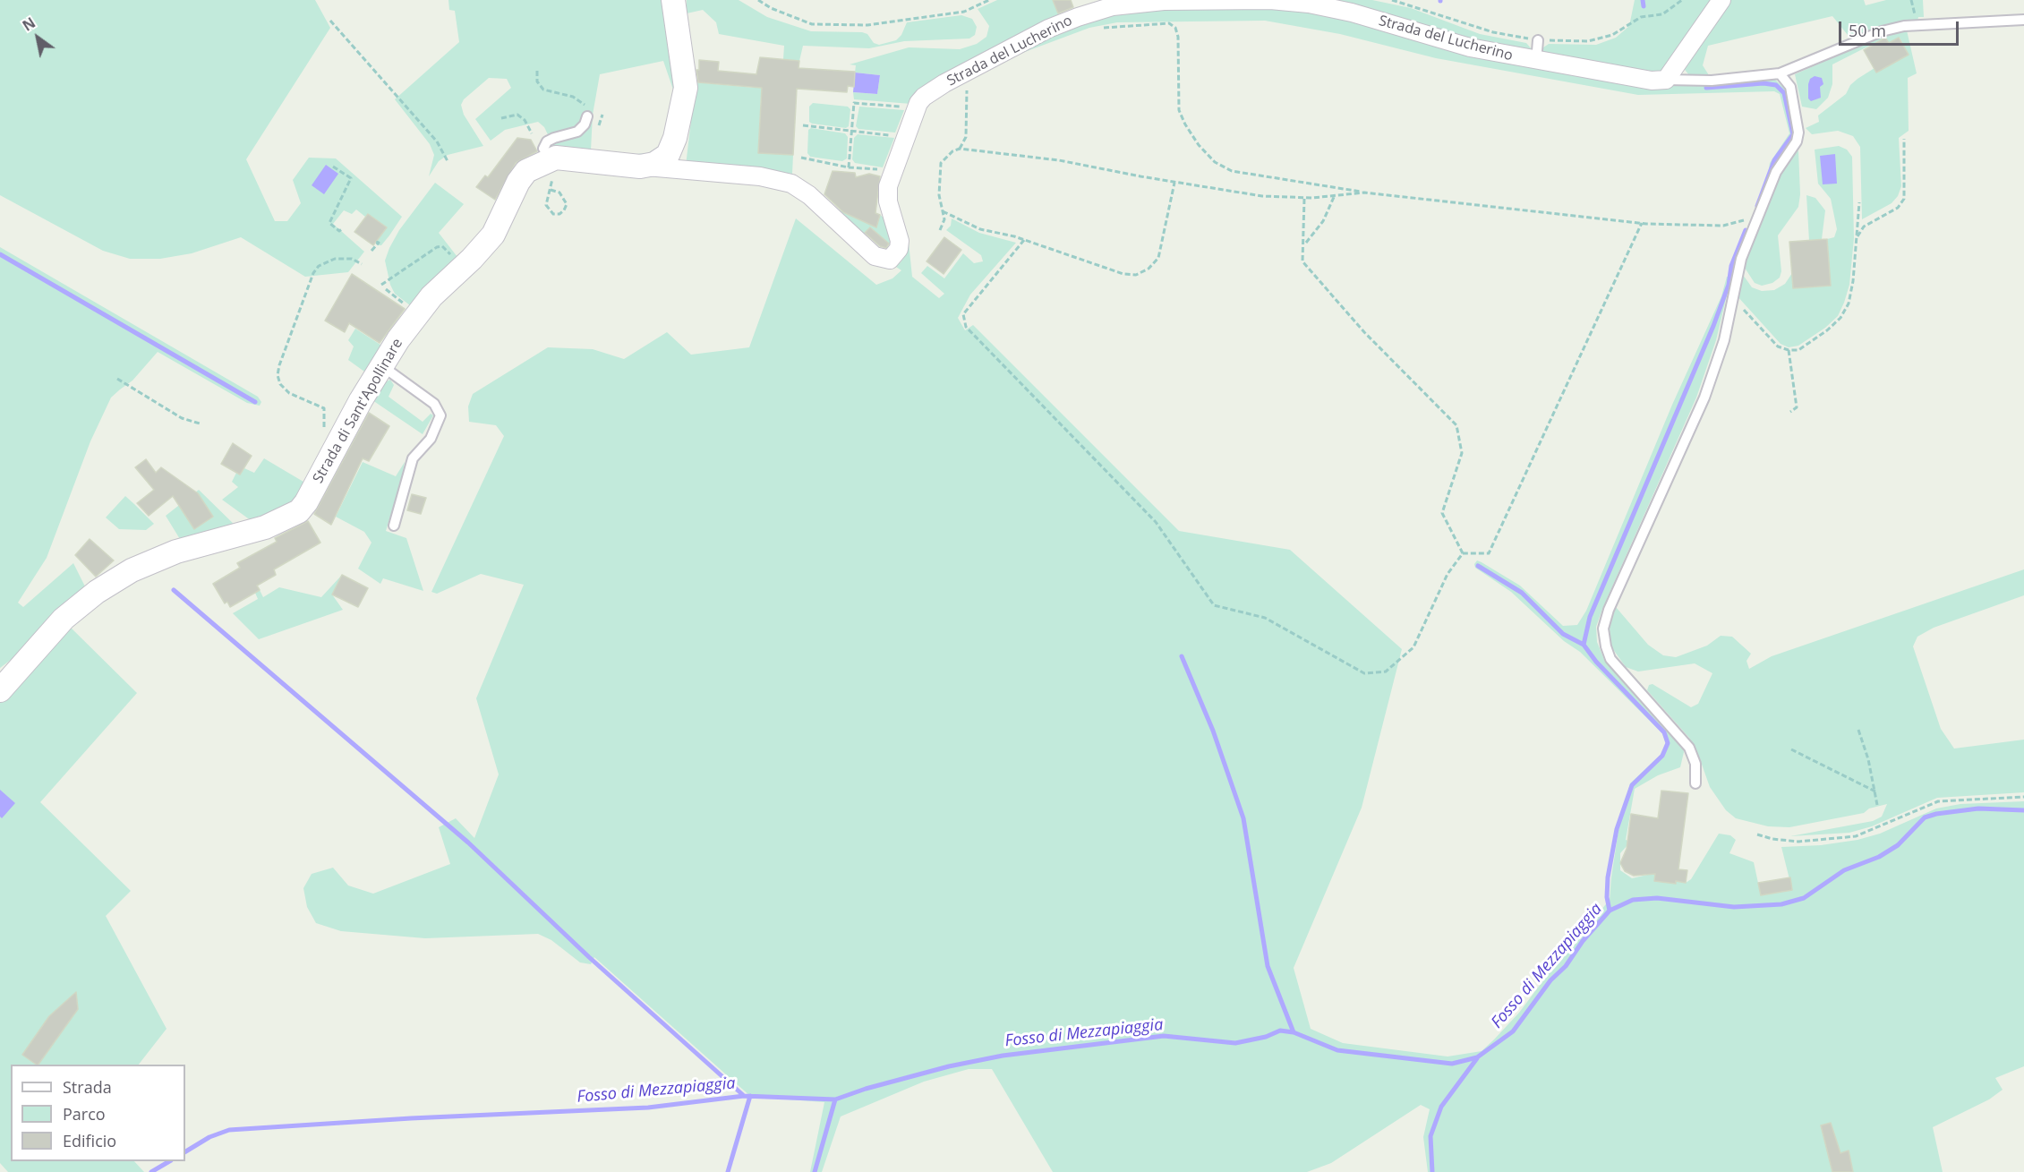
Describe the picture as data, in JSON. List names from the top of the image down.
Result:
{
  "streets": {
    "street": ["Strada del Lucherino", "Strada di Sant'Apollinare"]
  },
  "water": ["Fosso di Mezzapiaggia"],
  "legend": ["Strada", "Parco", "Edificio"],
  "scale_bar": "50 m",
  "north": "top left"
}
